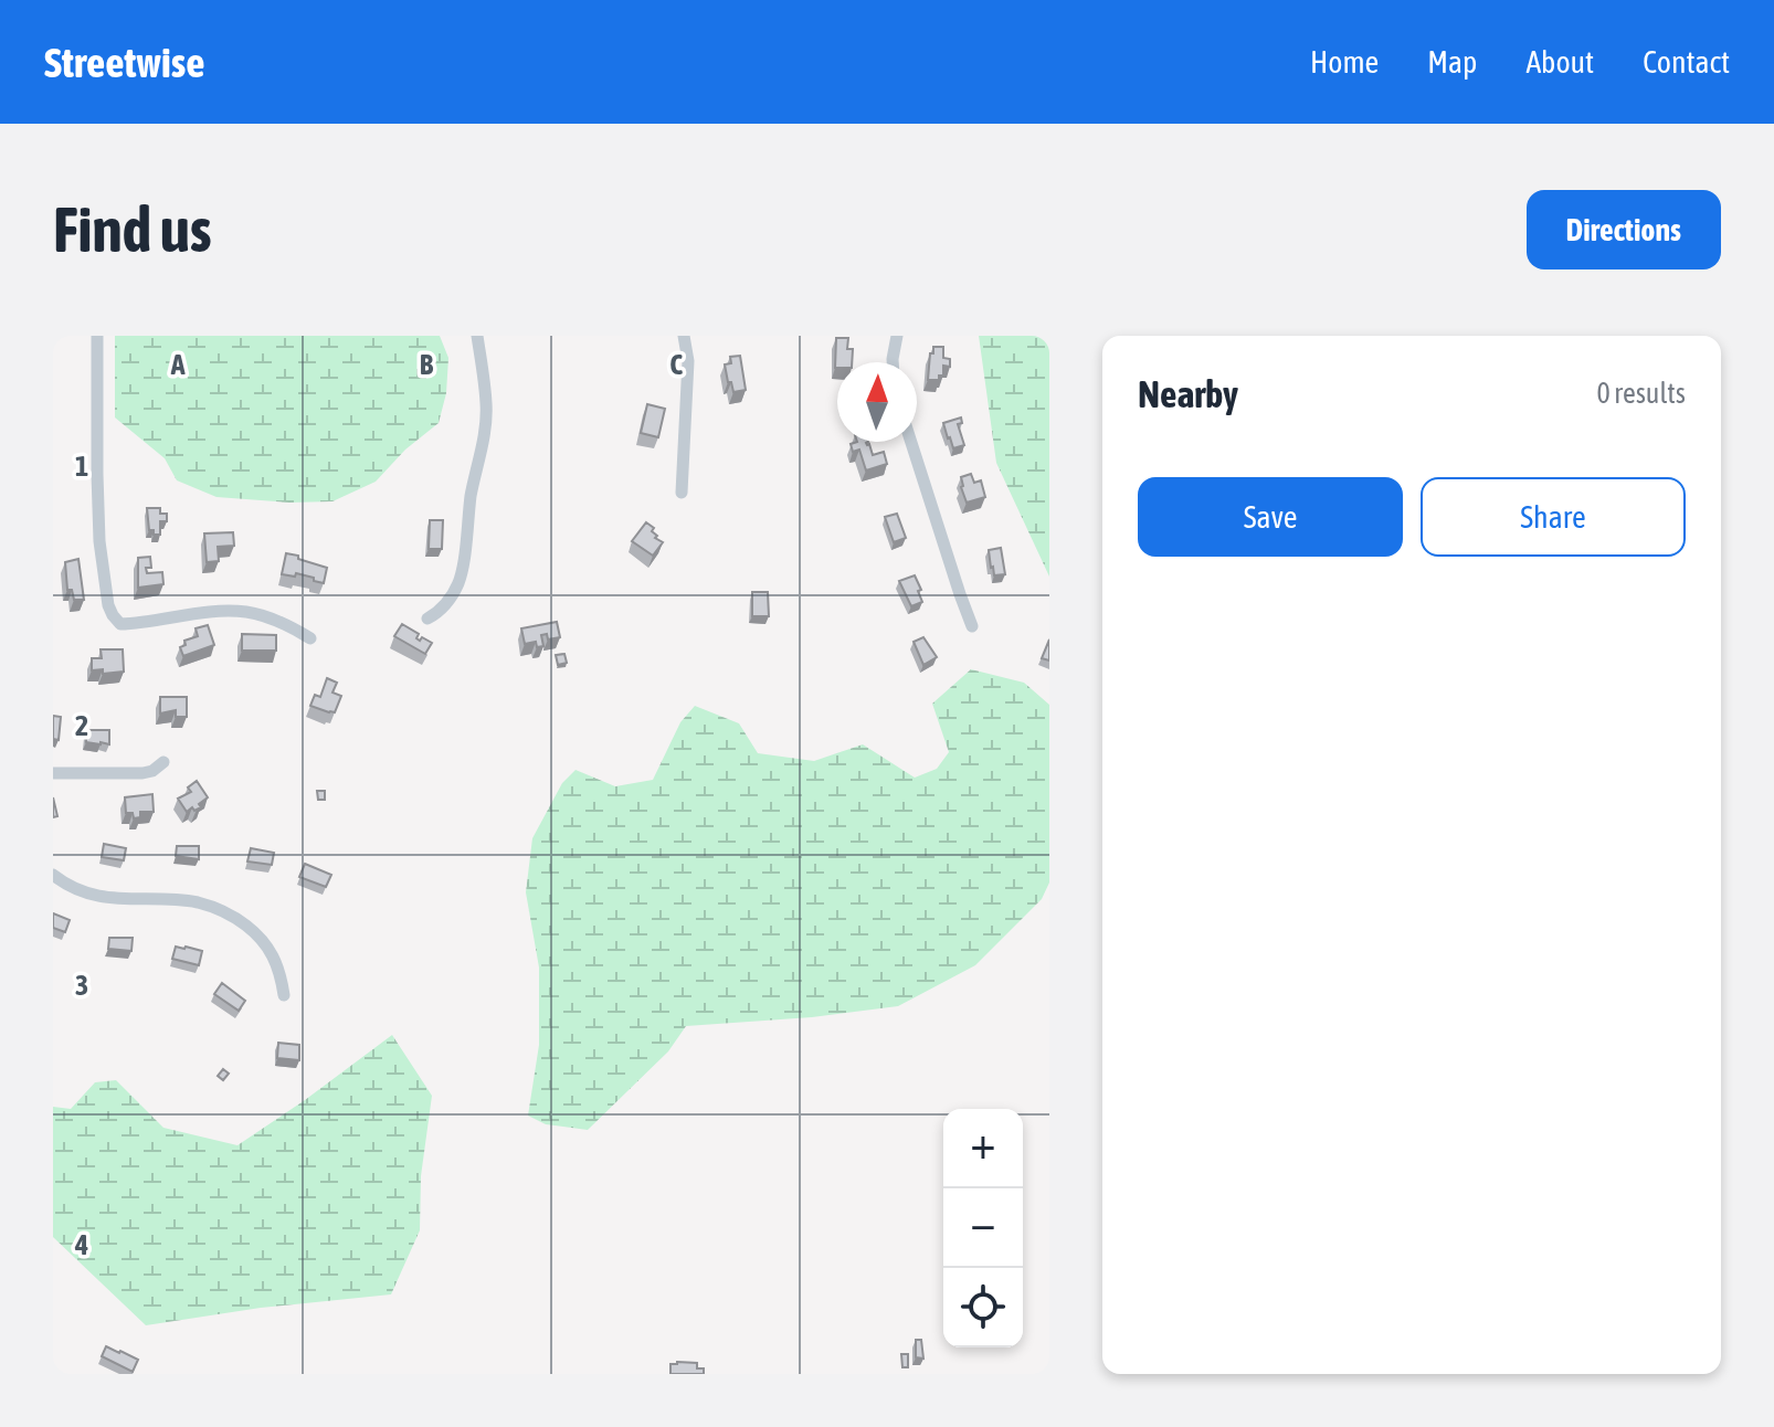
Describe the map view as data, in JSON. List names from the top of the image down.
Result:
{
  "north": "top",
  "page": {
    "header": "Streetwise",
    "nav": [
      "Home",
      "Map",
      "About",
      "Contact"
    ],
    "buttons": [
      "Directions",
      ["Save", "Share"]
    ],
    "title": "Find us",
    "heading": ["Nearby", "0 results"],
    "map_buttons": ["+", "−"]
  },
  "grid": {
    "columns": ["A", "B", "C"],
    "rows": [
      "1",
      "2",
      "3",
      "4"
    ]
  }
}
